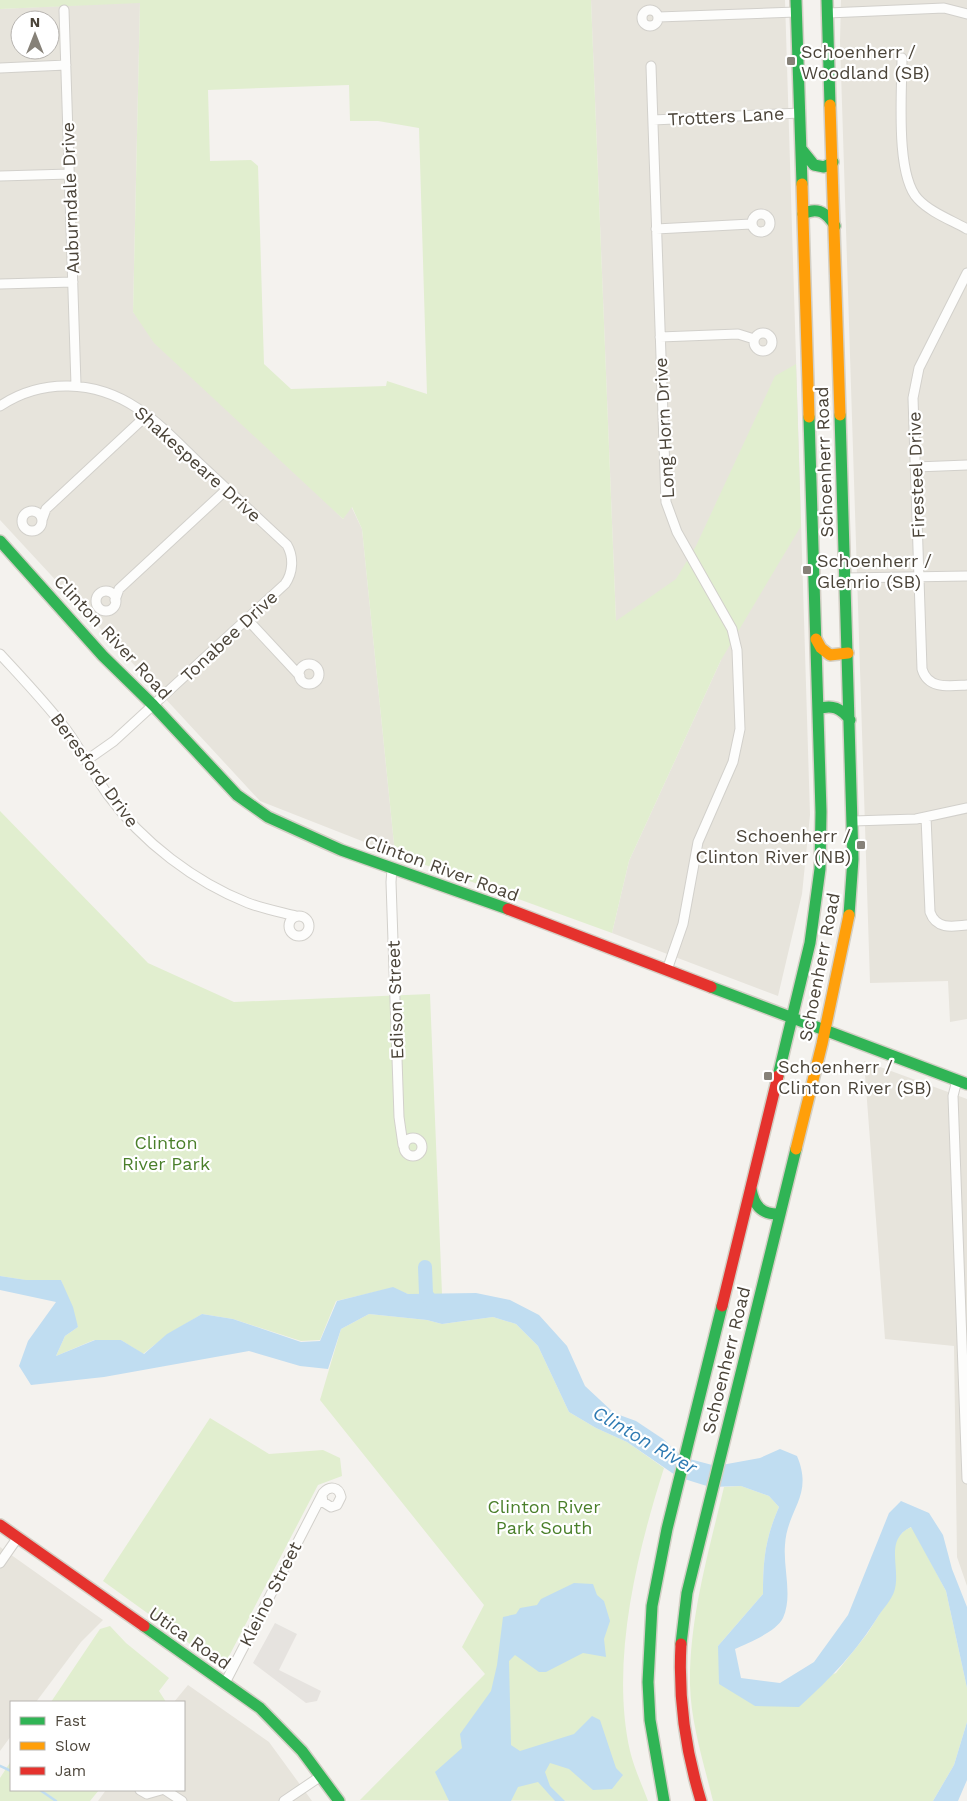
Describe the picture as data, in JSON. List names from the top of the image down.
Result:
{
  "streets": {
    "main road": ["Schoenherr Road", "Clinton River Road", "Utica Road"],
    "street": [
      "Trotters Lane",
      "Auburndale Drive",
      "Long Horn Drive",
      "Shakespeare Drive",
      "Firesteel Drive",
      "Tonabee Drive",
      "Beresford Drive",
      "Edison Street",
      "Kleino Street"
    ]
  },
  "crossings": [
    ["Trotters Lane", "Long Horn Drive"],
    ["Trotters Lane", "Schoenherr Road"],
    ["Auburndale Drive", "Shakespeare Drive"],
    ["Long Horn Drive", "Clinton River Road"],
    ["Schoenherr Road", "Clinton River Road"],
    ["Shakespeare Drive", "Tonabee Drive"],
    ["Tonabee Drive", "Clinton River Road"],
    ["Tonabee Drive", "Beresford Drive"],
    ["Clinton River Road", "Edison Street"],
    ["Kleino Street", "Utica Road"]
  ],
  "water": ["Clinton River"],
  "parks": ["Clinton River Park", "Clinton River Park South"],
  "places": {
    "transit": [
      "Schoenherr / Woodland (SB)",
      "Schoenherr / Glenrio (SB)",
      "Schoenherr / Clinton River (NB)",
      "Schoenherr / Clinton River (SB)"
    ]
  },
  "legend": ["Fast", "Slow", "Jam"],
  "north": "top"
}
